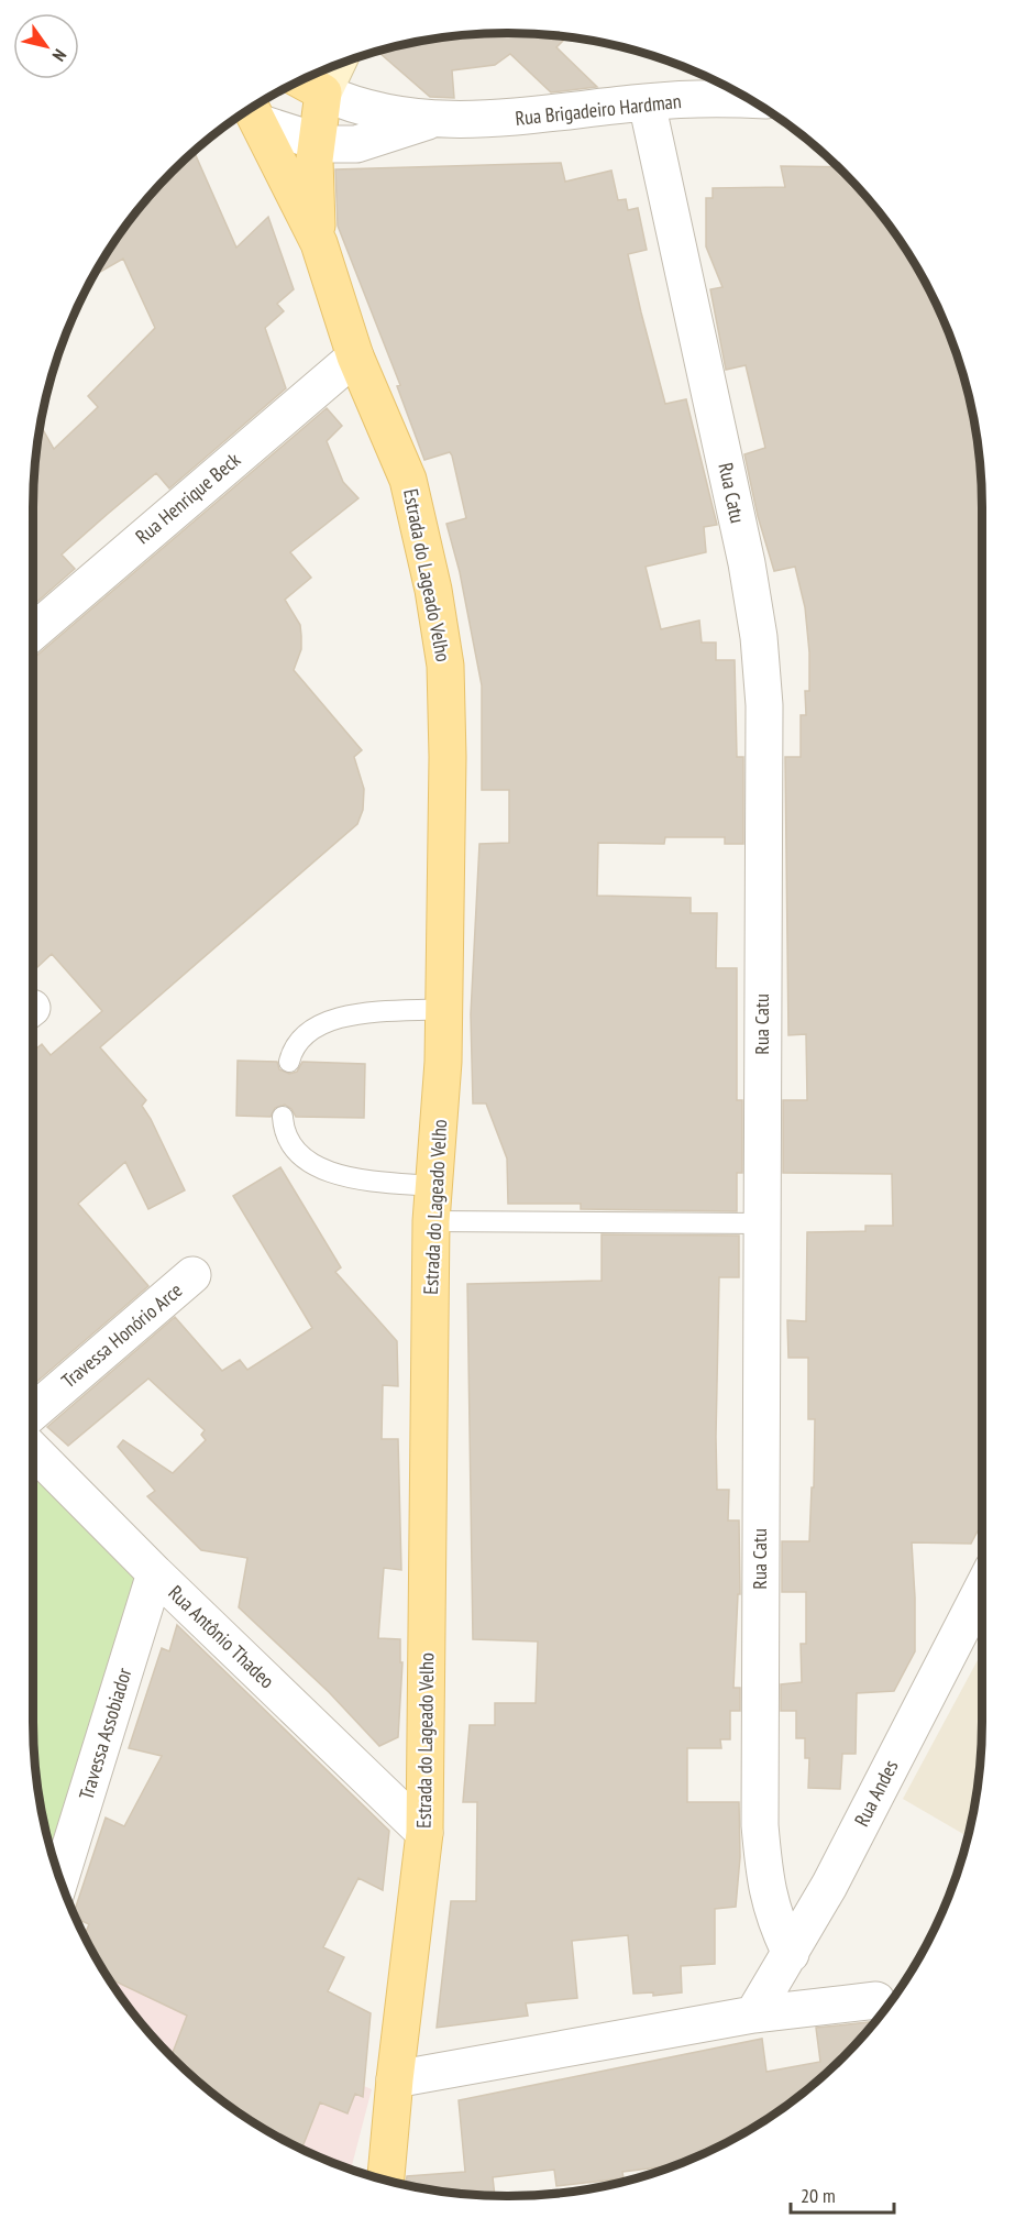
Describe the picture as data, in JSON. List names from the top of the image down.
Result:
{
  "streets": {
    "main road": ["Estrada do Lageado Velho"],
    "street": [
      "Rua Brigadeiro Hardman",
      "Rua Catu",
      "Rua Henrique Beck",
      "Travessa Honório Arce",
      "Rua Antônio Thadeo",
      "Travessa Assobiador",
      "Rua Andes"
    ]
  },
  "crossings": [
    ["Rua Brigadeiro Hardman", "Rua Catu"],
    ["Rua Brigadeiro Hardman", "Estrada do Lageado Velho"],
    ["Rua Catu", "Rua Andes"],
    ["Rua Henrique Beck", "Estrada do Lageado Velho"],
    ["Estrada do Lageado Velho", "Rua Antônio Thadeo"],
    ["Rua Antônio Thadeo", "Travessa Assobiador"]
  ],
  "scale_bar": "20 m",
  "north": "bottom right"
}
